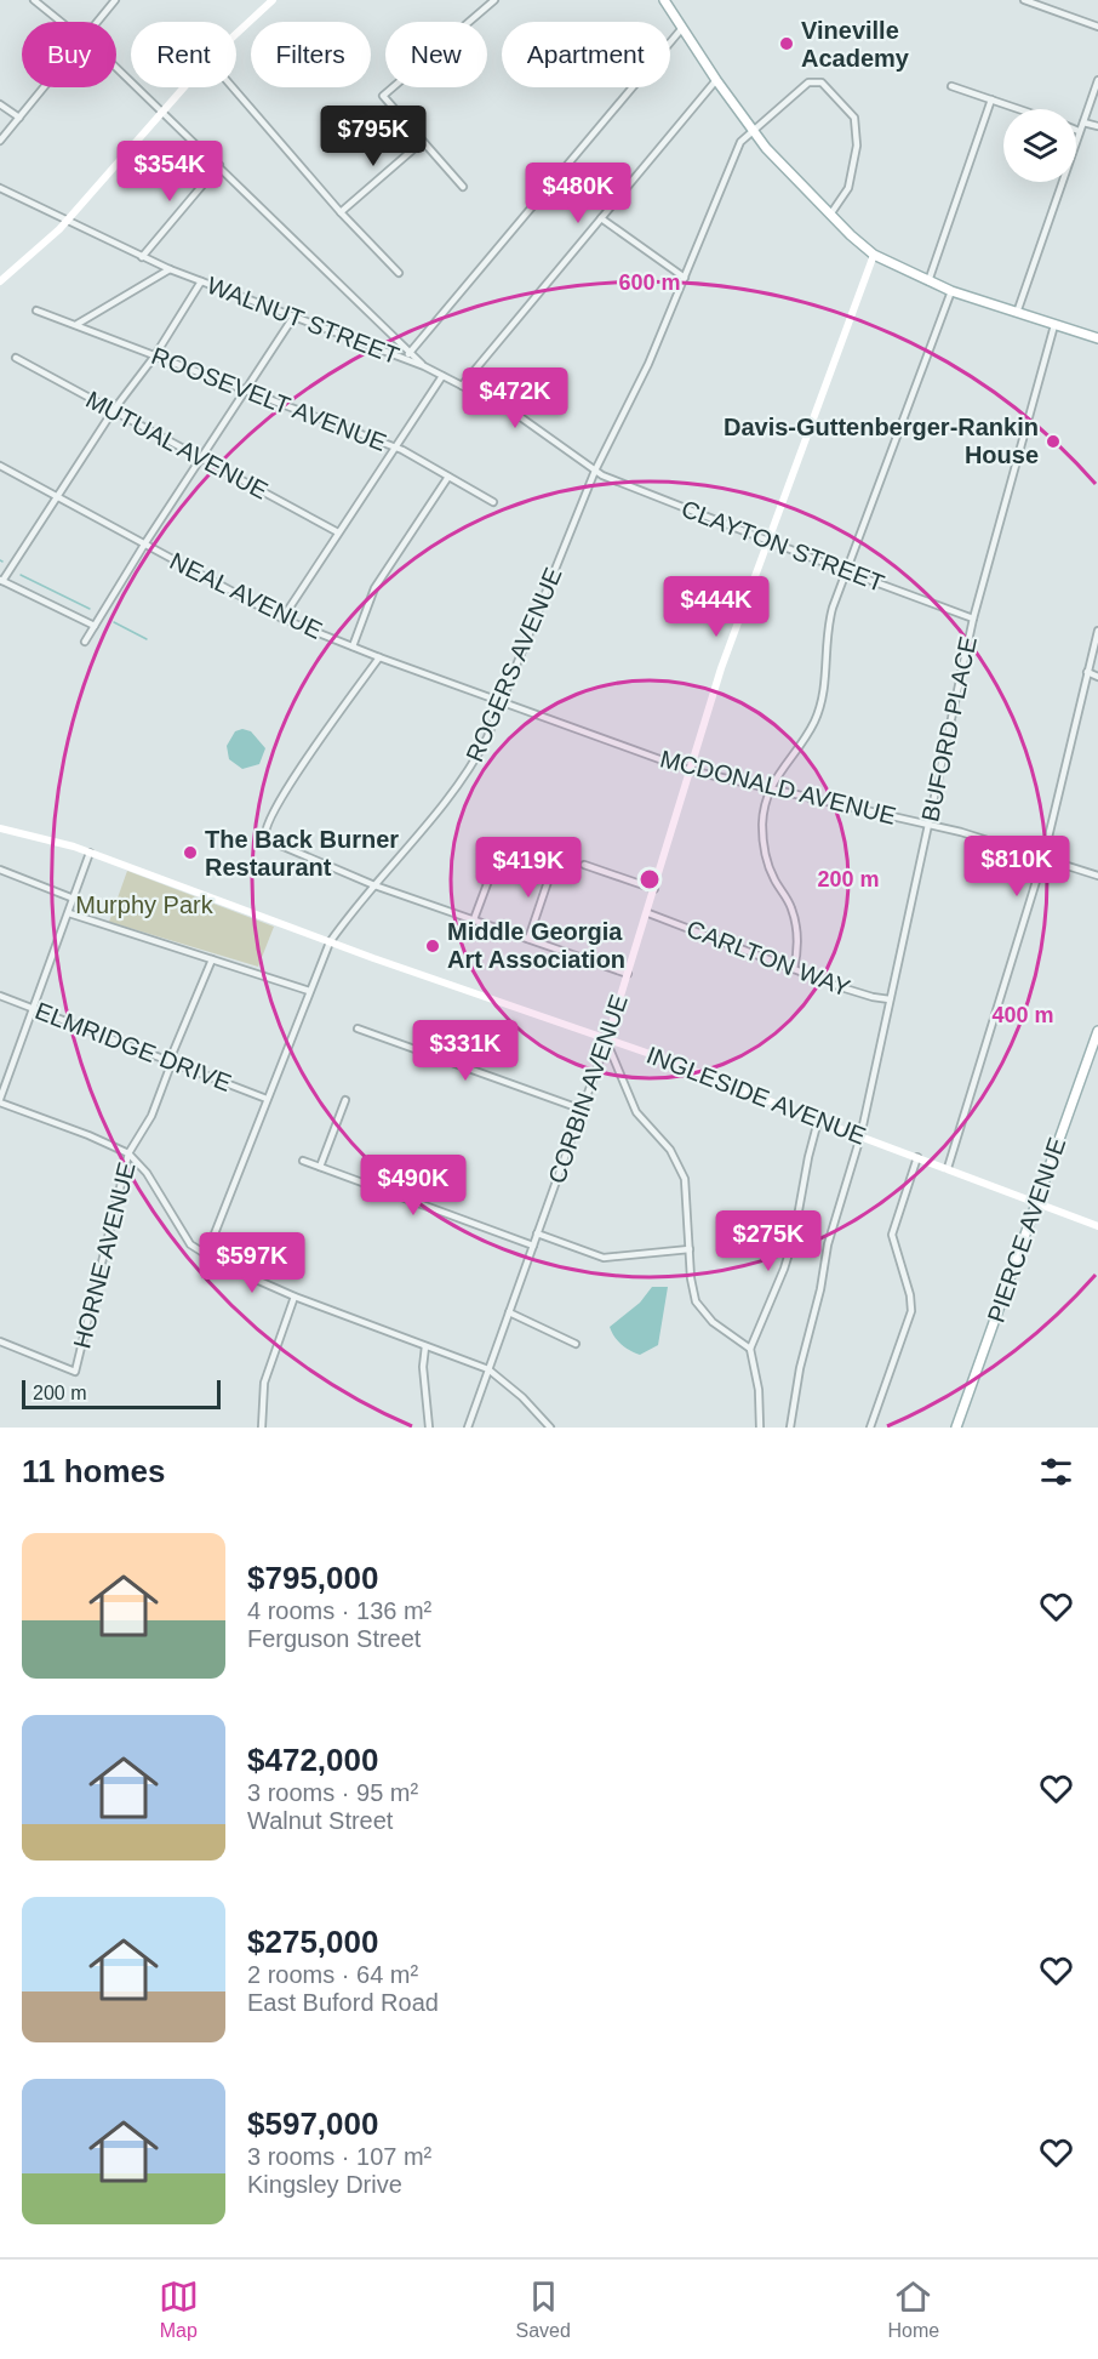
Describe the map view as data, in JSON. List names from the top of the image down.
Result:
{
  "streets": {
    "main road": ["PIERCE AVENUE"],
    "street": [
      "WALNUT STREET",
      "ROOSEVELT AVENUE",
      "MUTUAL AVENUE",
      "CLAYTON STREET",
      "NEAL AVENUE",
      "ROGERS AVENUE",
      "BUFORD PLACE",
      "MCDONALD AVENUE",
      "CARLTON WAY",
      "ELMRIDGE DRIVE",
      "CORBIN AVENUE",
      "INGLESIDE AVENUE",
      "HORNE AVENUE"
    ]
  },
  "crossings": [
    ["WALNUT STREET", "CLAYTON STREET"],
    ["WALNUT STREET", "ROGERS AVENUE"],
    ["CLAYTON STREET", "ROGERS AVENUE"],
    ["CLAYTON STREET", "BUFORD PLACE"],
    ["CLAYTON STREET", "CORBIN AVENUE"],
    ["NEAL AVENUE", "ROGERS AVENUE"],
    ["NEAL AVENUE", "MCDONALD AVENUE"],
    ["ROGERS AVENUE", "MCDONALD AVENUE"],
    ["ROGERS AVENUE", "ELMRIDGE DRIVE"],
    ["ROGERS AVENUE", "INGLESIDE AVENUE"],
    ["BUFORD PLACE", "MCDONALD AVENUE"],
    ["BUFORD PLACE", "CARLTON WAY"],
    ["BUFORD PLACE", "INGLESIDE AVENUE"],
    ["MCDONALD AVENUE", "CORBIN AVENUE"],
    ["CARLTON WAY", "CORBIN AVENUE"],
    ["ELMRIDGE DRIVE", "HORNE AVENUE"],
    ["CORBIN AVENUE", "INGLESIDE AVENUE"],
    ["INGLESIDE AVENUE", "PIERCE AVENUE"]
  ],
  "parks": ["Murphy Park"],
  "places": [
    "Vineville Academy",
    "Davis-Guttenberger-Rankin House",
    "The Back Burner Restaurant",
    "Middle Georgia Art Association"
  ],
  "scale_bar": "200 m",
  "page": {
    "chip": [
      "Buy",
      "Rent",
      "Filters",
      "New",
      "Apartment"
    ],
    "price": [
      "$795K",
      "$354K",
      "$480K",
      "$472K",
      "$444K",
      "$810K",
      "$419K",
      "$331K",
      "$490K",
      "$275K",
      "$597K"
    ],
    "scale": "200 m",
    "heading": "11 homes",
    "list": [
      {
        "name": "$795,000",
        "note": "4 rooms · 136 m² · Ferguson Street"
      },
      {
        "name": "$472,000",
        "note": "3 rooms · 95 m² · Walnut Street"
      },
      {
        "name": "$275,000",
        "note": "2 rooms · 64 m² · East Buford Road"
      },
      {
        "name": "$597,000",
        "note": "3 rooms · 107 m² · Kingsley Drive"
      }
    ],
    "tabs": ["Map", "Saved", "Home"]
  },
  "rings": ["600 m", "200 m", "400 m"]
}
